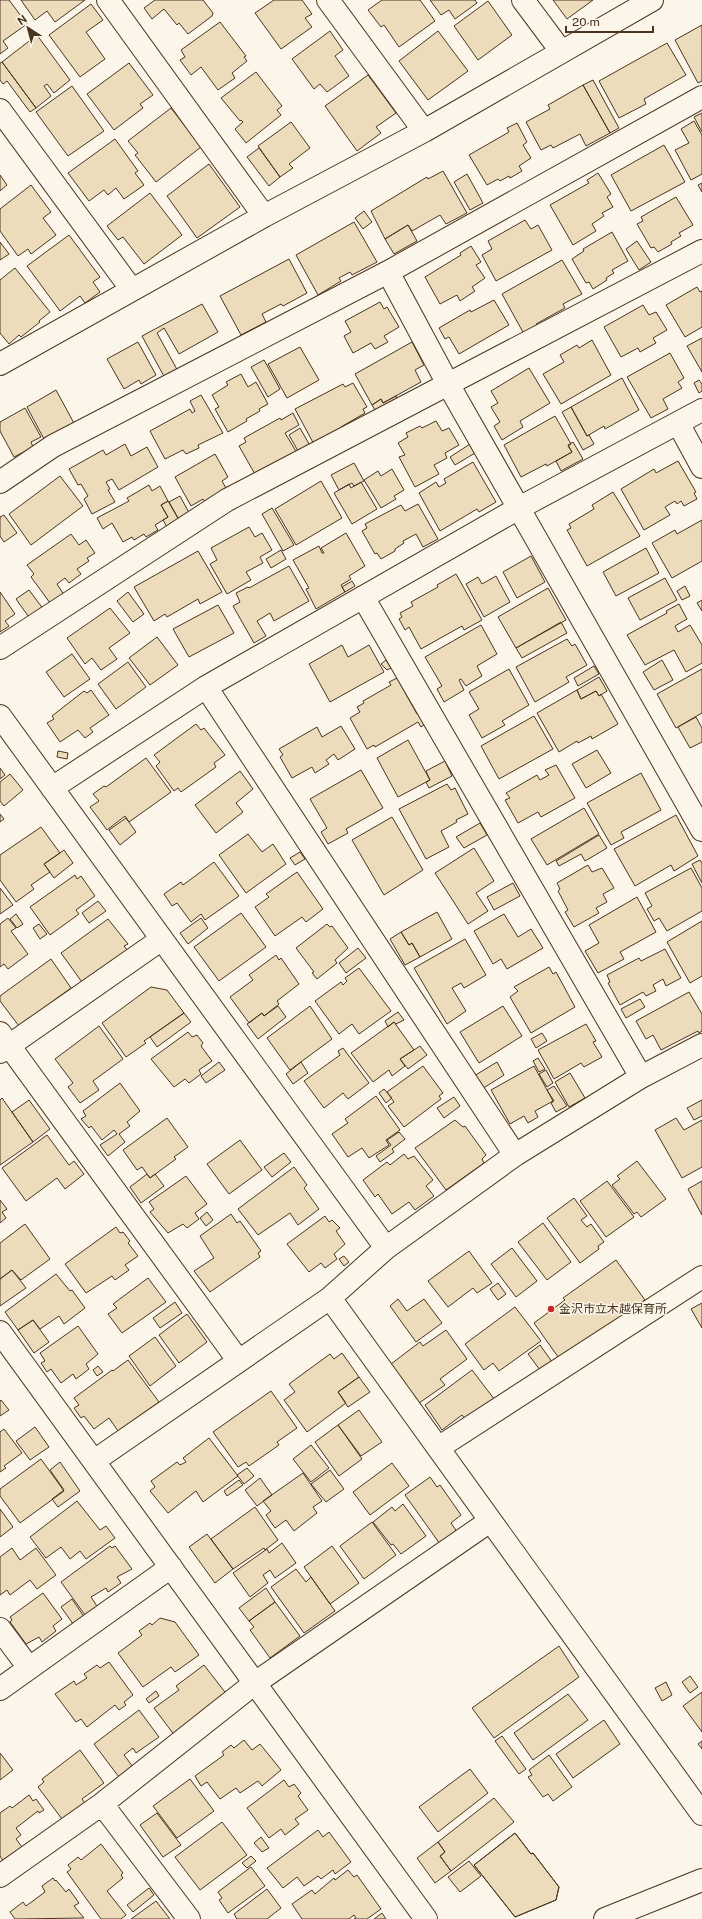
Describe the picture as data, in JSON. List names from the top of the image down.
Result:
{
  "places": ["金沢市立木越保育所"],
  "scale_bar": "20 m",
  "north": "top left"
}
